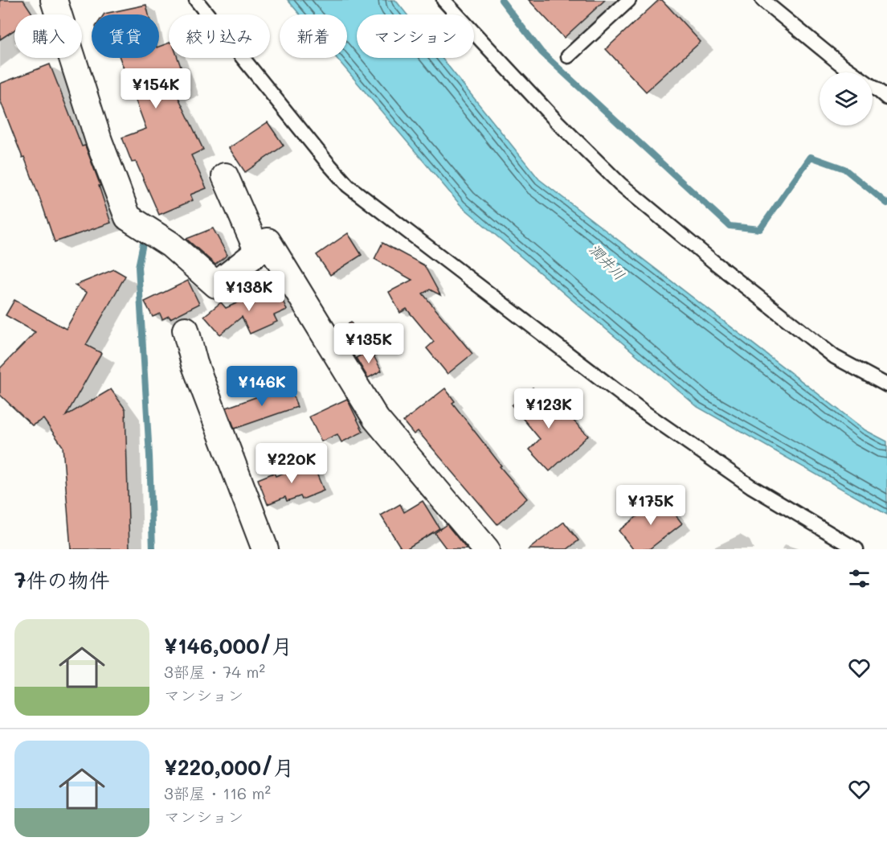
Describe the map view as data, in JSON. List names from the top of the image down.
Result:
{
  "water": ["潤井川"],
  "page": {
    "chip": [
      "購入",
      "賃貸",
      "絞り込み",
      "新着",
      "マンション"
    ],
    "price": [
      "¥154K",
      "¥138K",
      "¥135K",
      "¥146K",
      "¥123K",
      "¥220K",
      "¥175K"
    ],
    "heading": "7件の物件",
    "list": [
      {
        "name": "¥146,000/月",
        "note": "3部屋 · 74 m² · マンション"
      },
      {
        "name": "¥220,000/月",
        "note": "3部屋 · 116 m² · マンション"
      }
    ]
  }
}
